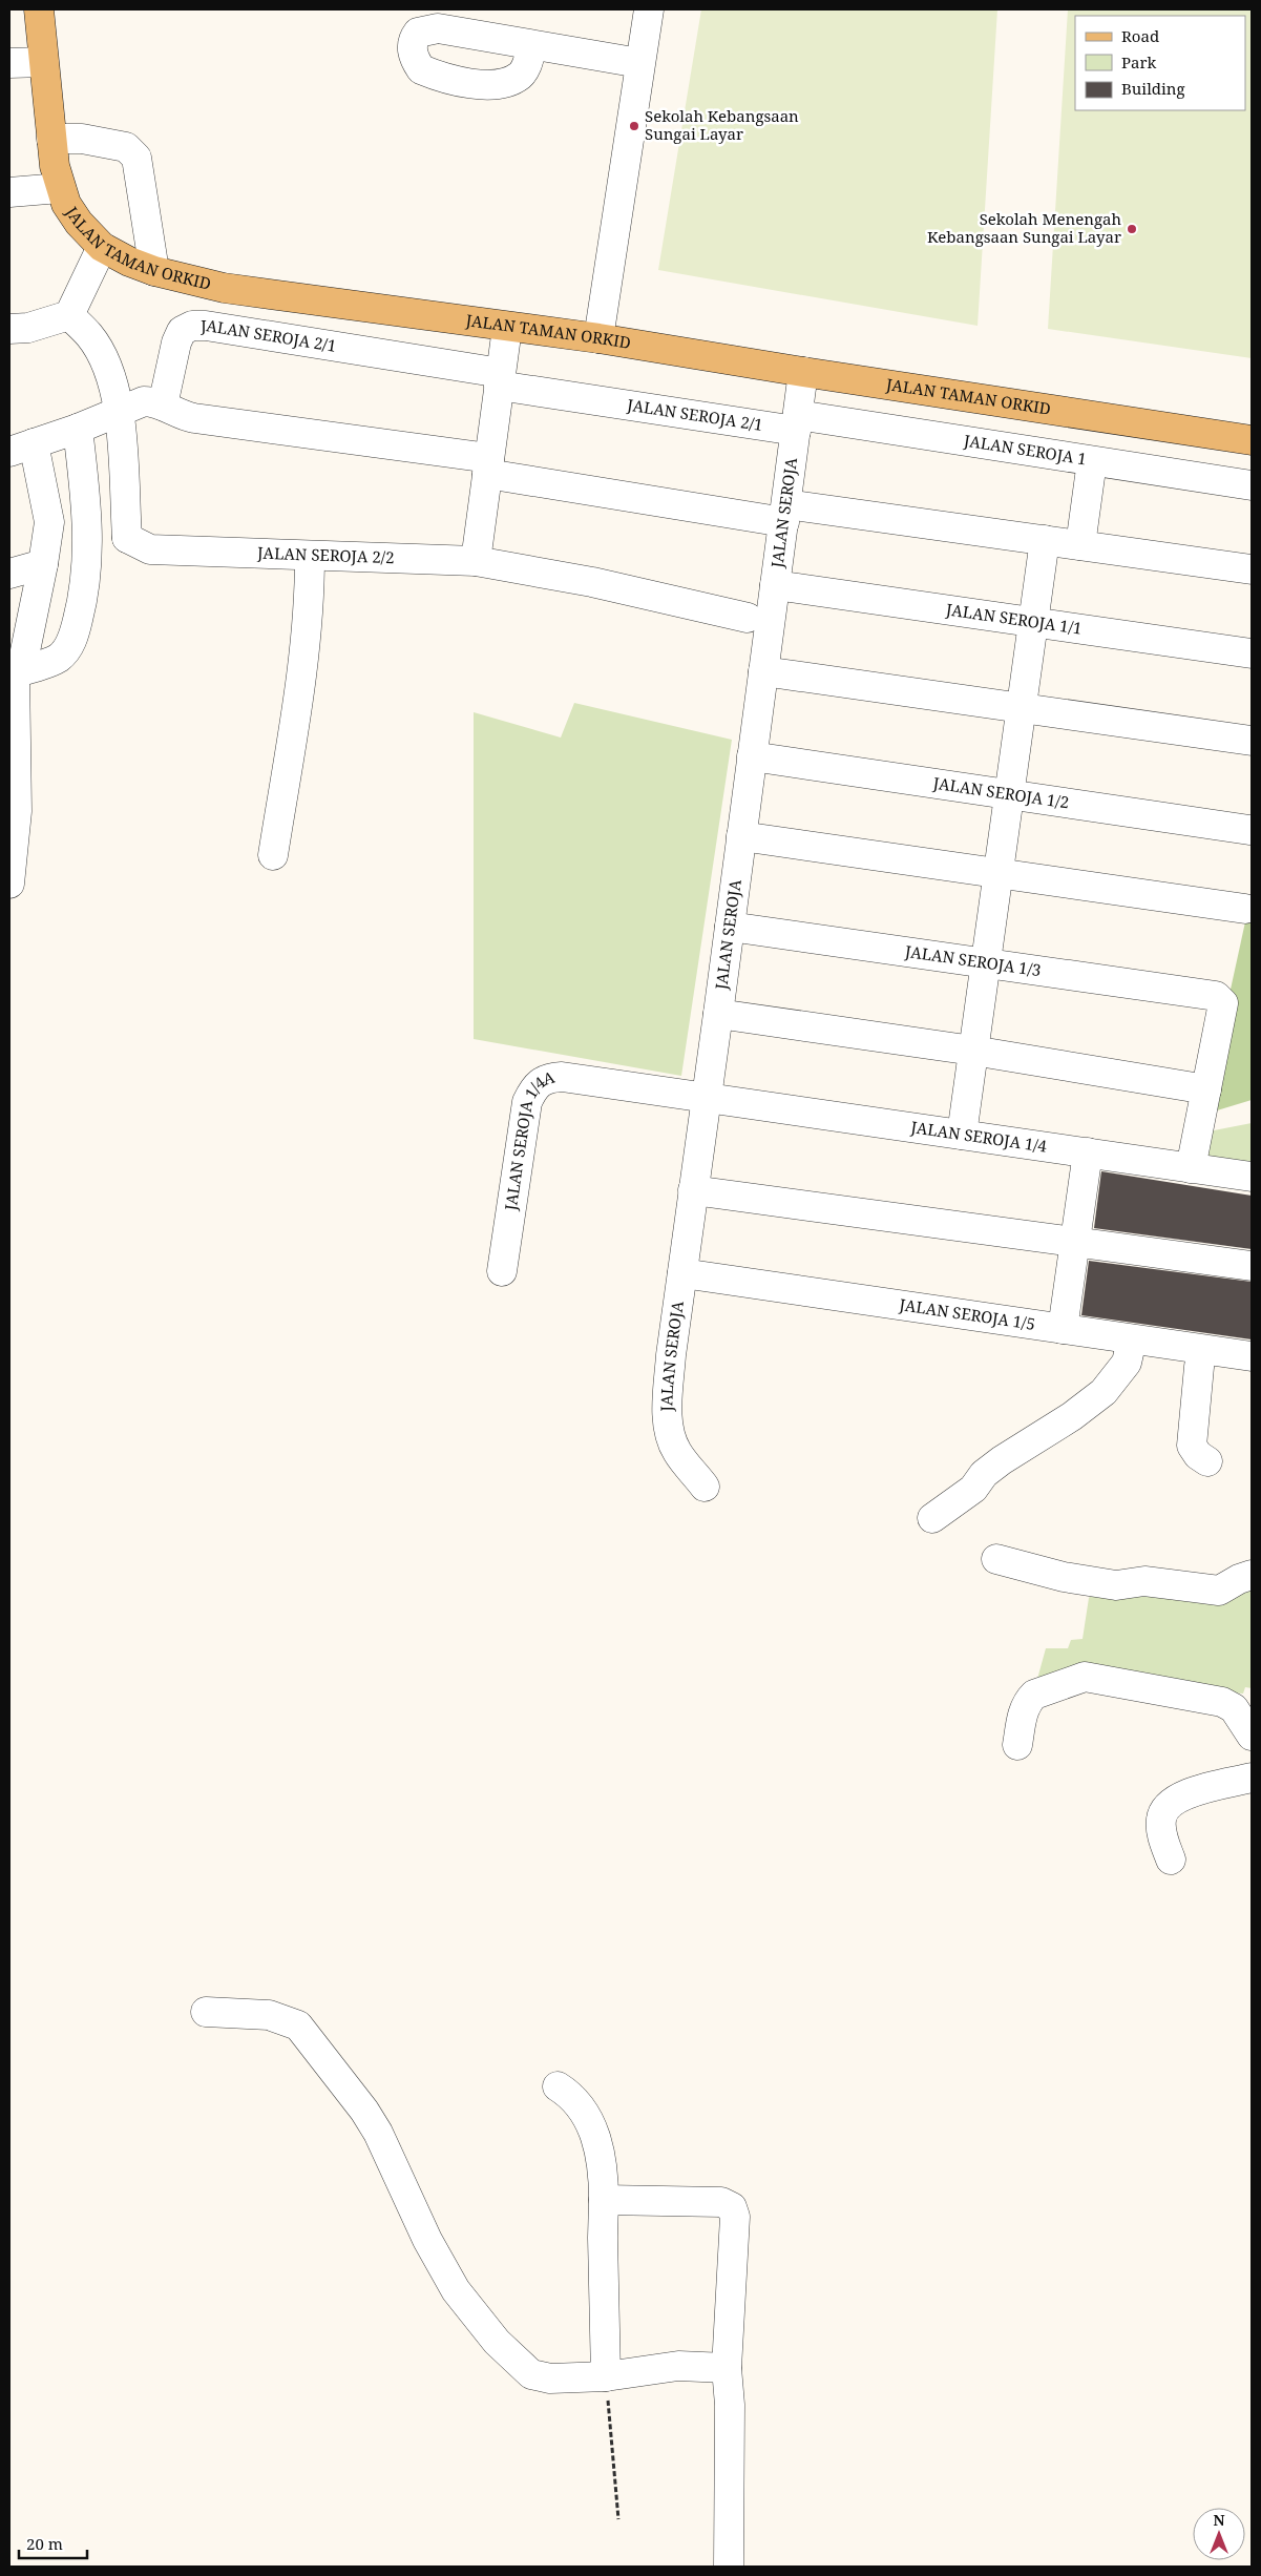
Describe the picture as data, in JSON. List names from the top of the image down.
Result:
{
  "streets": {
    "main road": ["JALAN TAMAN ORKID"],
    "street": [
      "JALAN SEROJA 2/1",
      "JALAN SEROJA 1",
      "JALAN SEROJA",
      "JALAN SEROJA 2/2",
      "JALAN SEROJA 1/1",
      "JALAN SEROJA 1/2",
      "JALAN SEROJA 1/3",
      "JALAN SEROJA 1/4",
      "JALAN SEROJA 1/4A",
      "JALAN SEROJA 1/5"
    ]
  },
  "crossings": [
    ["JALAN TAMAN ORKID", "JALAN SEROJA"],
    ["JALAN SEROJA 2/1", "JALAN SEROJA 1"],
    ["JALAN SEROJA 2/1", "JALAN SEROJA"],
    ["JALAN SEROJA 1", "JALAN SEROJA"],
    ["JALAN SEROJA", "JALAN SEROJA 1/1"],
    ["JALAN SEROJA", "JALAN SEROJA 1/2"],
    ["JALAN SEROJA", "JALAN SEROJA 1/3"],
    ["JALAN SEROJA", "JALAN SEROJA 1/4"],
    ["JALAN SEROJA", "JALAN SEROJA 1/4A"],
    ["JALAN SEROJA", "JALAN SEROJA 1/5"],
    ["JALAN SEROJA 1/4", "JALAN SEROJA 1/4A"]
  ],
  "places": ["Sekolah Kebangsaan Sungai Layar", "Sekolah Menengah Kebangsaan Sungai Layar"],
  "legend": ["Road", "Park", "Building"],
  "scale_bar": "20 m",
  "north": "top"
}
